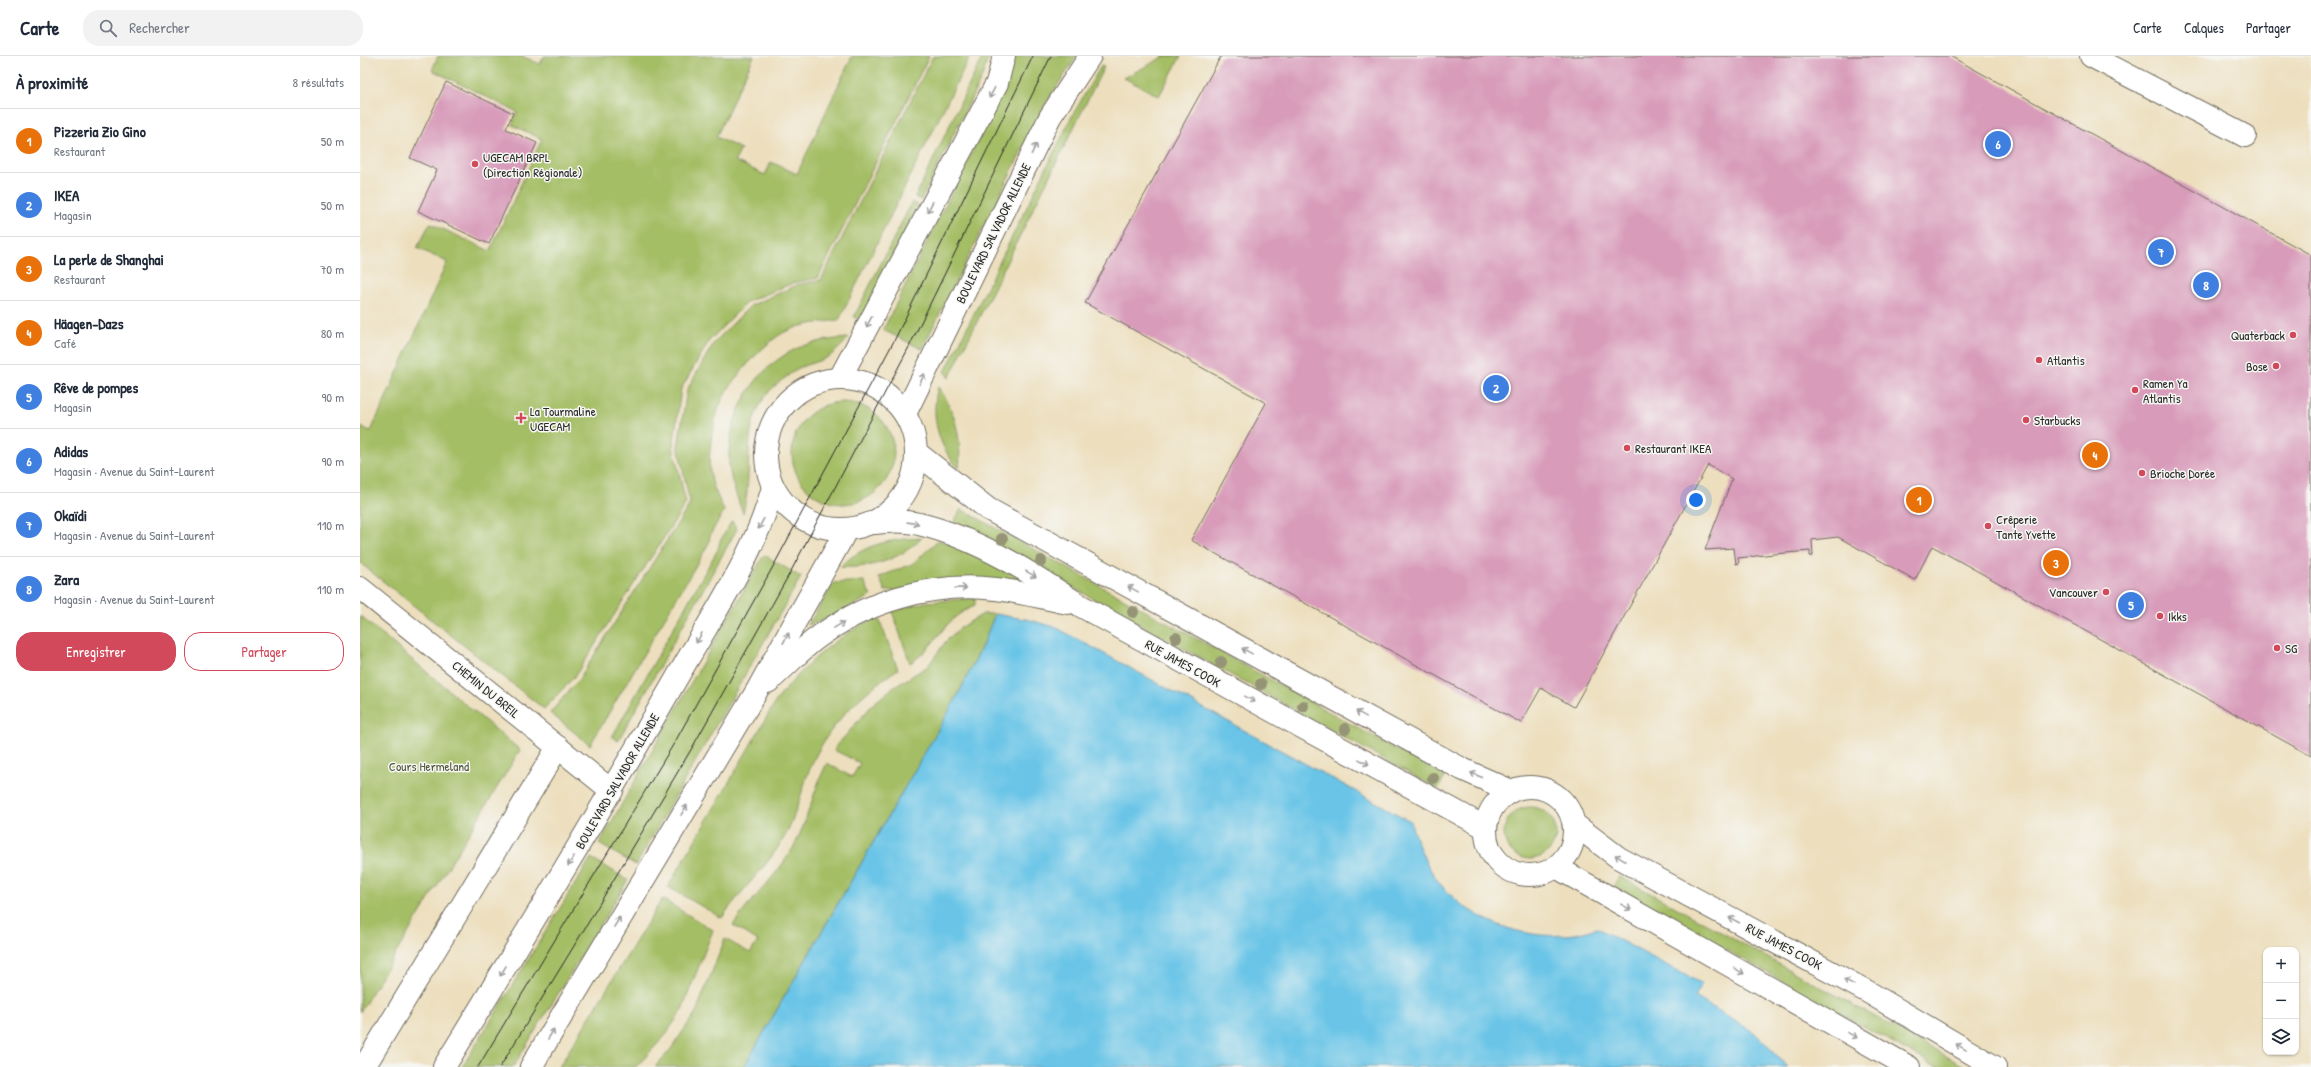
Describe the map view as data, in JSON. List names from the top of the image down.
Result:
{
  "streets": {
    "street": ["BOULEVARD SALVADOR ALLENDE", "RUE JAMES COOK", "CHEMIN DU BREIL"]
  },
  "crossings": [
    ["BOULEVARD SALVADOR ALLENDE", "CHEMIN DU BREIL"]
  ],
  "parks": ["Cours Hermeland"],
  "places": {
    "other": [
      "UGECAM BRPL (Direction Régionale)",
      "Quaterback",
      "Atlantis",
      "Bose",
      "Ramen Ya Atlantis",
      "Starbucks",
      "Restaurant IKEA",
      "Brioche Dorée",
      "Crêperie Tante Yvette",
      "Vancouver",
      "Ikks",
      "SG"
    ],
    "health": ["La Tourmaline UGECAM"]
  },
  "page": {
    "header": "Carte",
    "search": "Rechercher",
    "nav": ["Carte", "Calques", "Partager"],
    "heading": ["À proximité", "8 résultats"],
    "list": [
      {
        "mark": "1",
        "name": "Pizzeria Zio Gino",
        "note": "Restaurant",
        "value": "50 m"
      },
      {
        "mark": "2",
        "name": "IKEA",
        "note": "Magasin",
        "value": "50 m"
      },
      {
        "mark": "3",
        "name": "La perle de Shanghai",
        "note": "Restaurant",
        "value": "70 m"
      },
      {
        "mark": "4",
        "name": "Häagen-Dazs",
        "note": "Café",
        "value": "80 m"
      },
      {
        "mark": "5",
        "name": "Rêve de pompes",
        "note": "Magasin",
        "value": "90 m"
      },
      {
        "mark": "6",
        "name": "Adidas",
        "note": "Magasin · Avenue du Saint-Laurent",
        "value": "90 m"
      },
      {
        "mark": "7",
        "name": "Okaïdi",
        "note": "Magasin · Avenue du Saint-Laurent",
        "value": "110 m"
      },
      {
        "mark": "8",
        "name": "Zara",
        "note": "Magasin · Avenue du Saint-Laurent",
        "value": "110 m"
      }
    ],
    "pins": [
      "6",
      "7",
      "8",
      "2",
      "4",
      "1",
      "3",
      "5"
    ],
    "buttons": ["Enregistrer", "Partager"],
    "map_buttons": ["+", "−"]
  }
}
